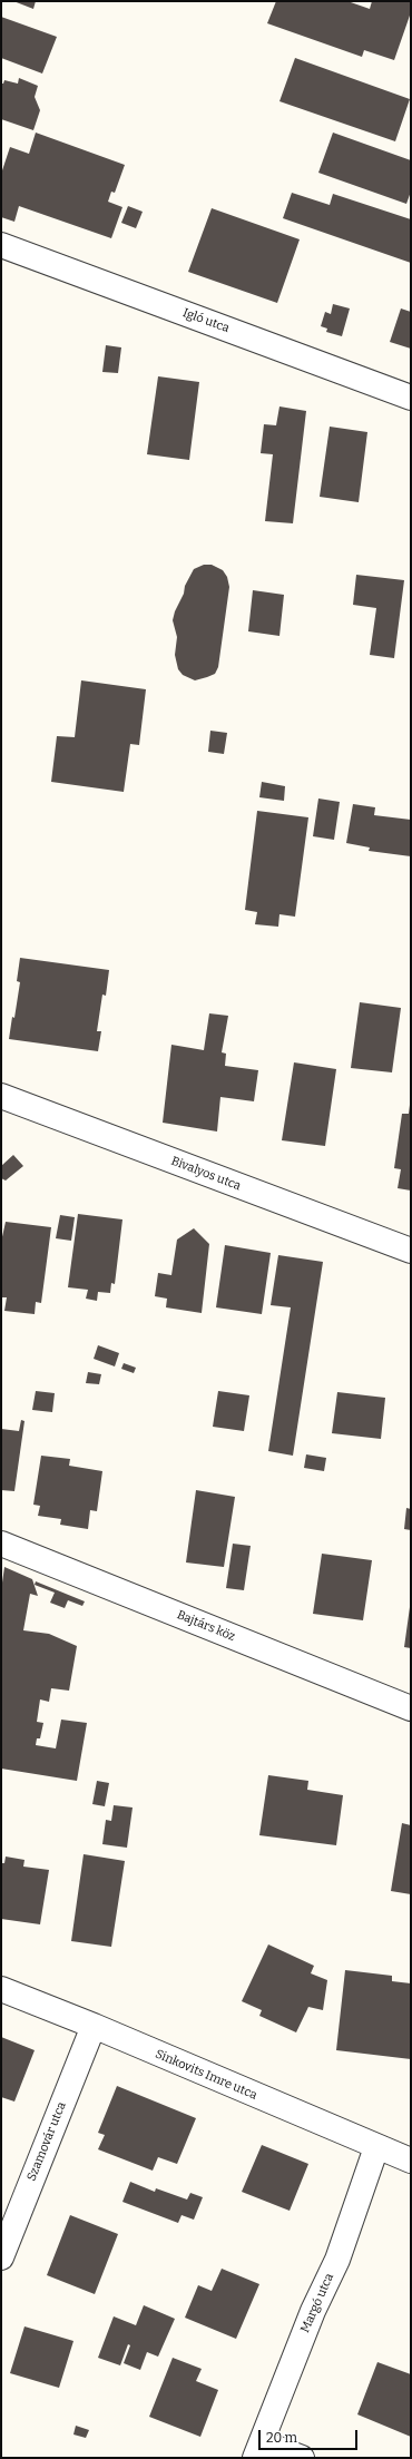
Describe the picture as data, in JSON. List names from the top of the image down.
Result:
{
  "streets": {
    "street": [
      "Igló utca",
      "Bivalyos utca",
      "Bajtárs köz",
      "Sinkovits Imre utca",
      "Szamovár utca",
      "Margó utca"
    ]
  },
  "crossings": [
    ["Sinkovits Imre utca", "Szamovár utca"],
    ["Sinkovits Imre utca", "Margó utca"]
  ],
  "scale_bar": "20 m"
}
